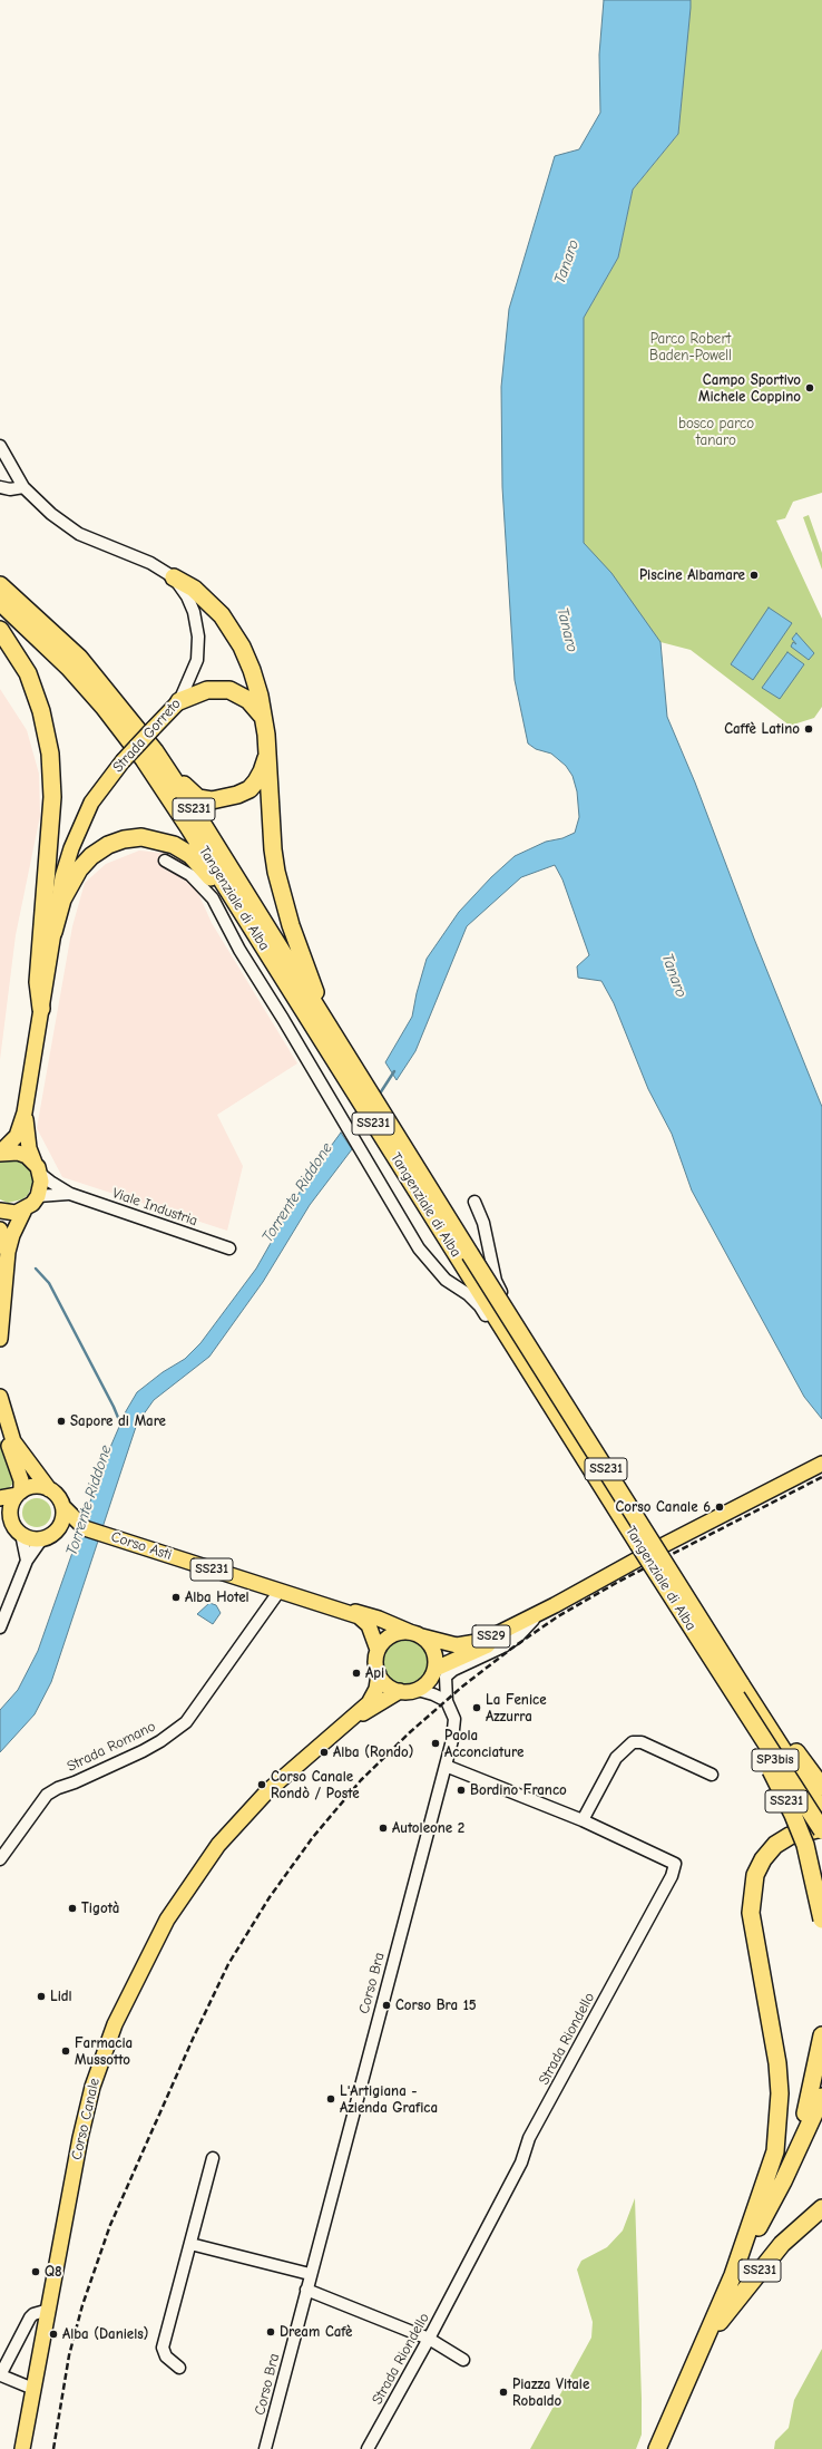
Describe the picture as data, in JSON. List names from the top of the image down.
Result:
{
  "streets": {
    "highway": ["SS231", "Tangenziale di Alba", "SP3bis"],
    "main road": [
      "Strada Gorreto",
      "Corso Asti",
      "SS29",
      "Corso Canale"
    ],
    "street": [
      "Viale Industria",
      "Strada Romano",
      "Corso Bra",
      "Strada Riondello"
    ]
  },
  "crossings": [
    ["Strada Gorreto", "Viale Industria"],
    ["SS231", "Tangenziale di Alba"],
    ["SS231", "Corso Asti"],
    ["Corso Asti", "SS29"],
    ["Corso Asti", "Strada Romano"],
    ["Corso Asti", "Corso Canale"],
    ["SS29", "Corso Bra"],
    ["SS29", "Corso Canale"],
    ["Corso Bra", "Strada Riondello"]
  ],
  "water": ["Tanaro", "Torrente Riddone"],
  "parks": ["Parco Robert Baden-Powell", "bosco parco tanaro"],
  "places": [
    "Campo Sportivo Michele Coppino",
    "Piscine Albamare",
    "Caffè Latino",
    "Sapore di Mare",
    "Corso Canale 6",
    "Alba Hotel",
    "Api",
    "La Fenice Azzurra",
    "Paola Acconciature",
    "Alba (Rondo)",
    "Corso Canale Rondò / Poste",
    "Bordino Franco",
    "Autoleone 2",
    "Tigotà",
    "Lidl",
    "Corso Bra 15",
    "Farmacia Mussotto",
    "L'Artigiana - Azienda Grafica",
    "Q8",
    "Dream Cafè",
    "Alba (Daniels)",
    "Piazza Vitale Robaldo"
  ]
}
